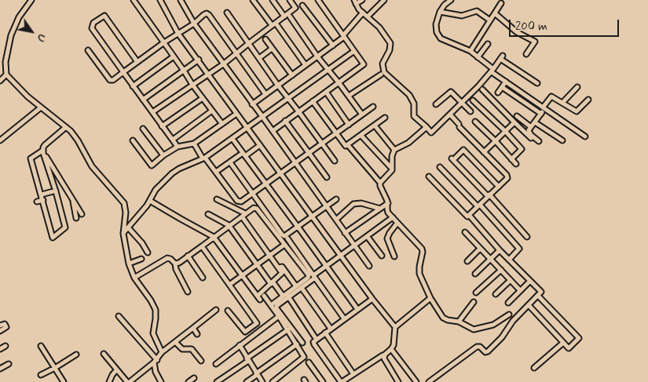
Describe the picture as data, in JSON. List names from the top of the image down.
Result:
{
  "scale_bar": "200 m",
  "north": "bottom right"
}
